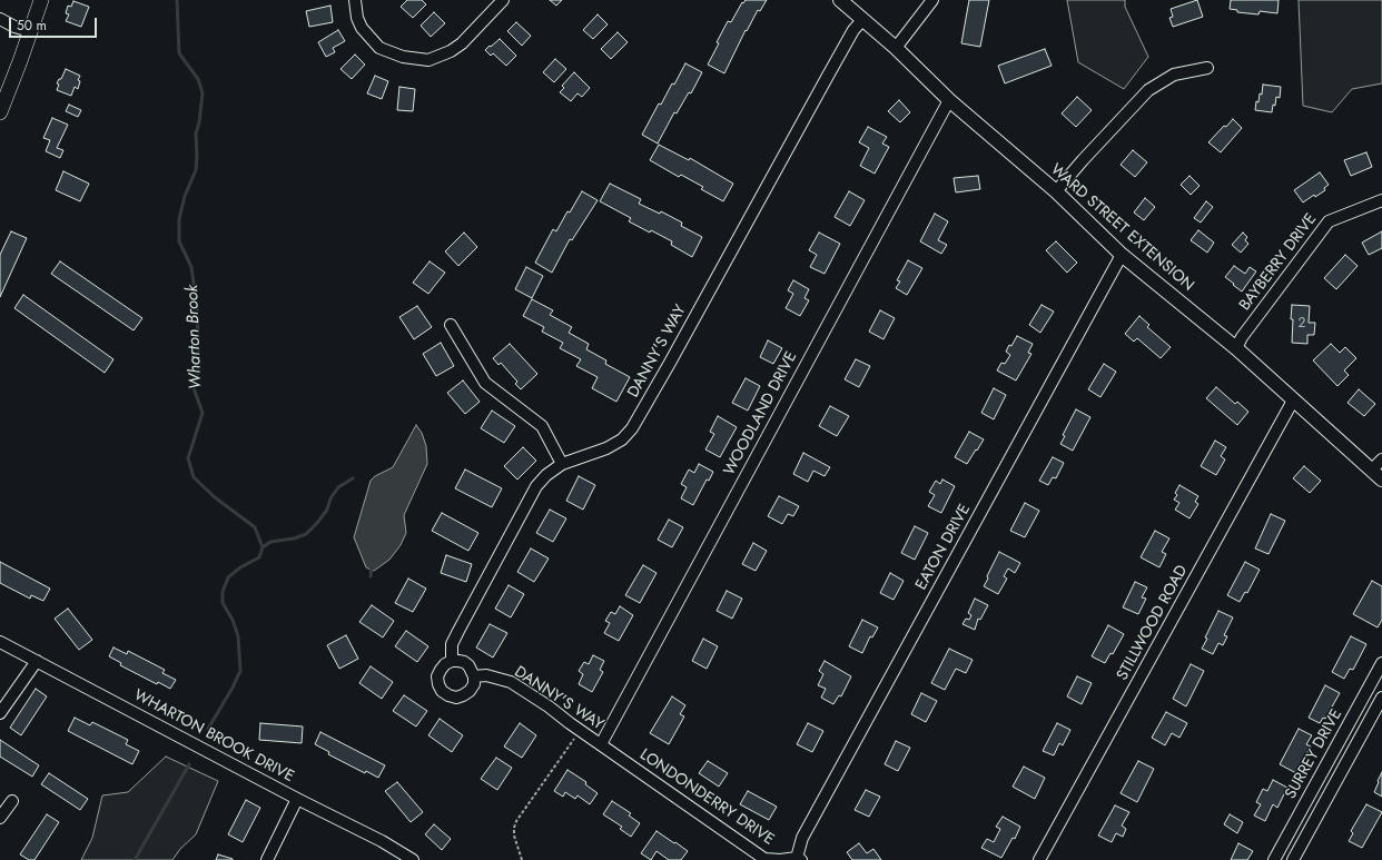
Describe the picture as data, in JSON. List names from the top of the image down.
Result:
{
  "streets": {
    "street": [
      "WARD STREET EXTENSION",
      "BAYBERRY DRIVE",
      "DANNY'S WAY",
      "WOODLAND DRIVE",
      "EATON DRIVE",
      "STILLWOOD ROAD",
      "WHARTON BROOK DRIVE",
      "SURREY DRIVE",
      "LONDONDERRY DRIVE"
    ]
  },
  "crossings": [
    ["WARD STREET EXTENSION", "BAYBERRY DRIVE"],
    ["WARD STREET EXTENSION", "DANNY'S WAY"],
    ["WARD STREET EXTENSION", "WOODLAND DRIVE"],
    ["WARD STREET EXTENSION", "EATON DRIVE"],
    ["WARD STREET EXTENSION", "STILLWOOD ROAD"],
    ["DANNY'S WAY", "WOODLAND DRIVE"],
    ["DANNY'S WAY", "LONDONDERRY DRIVE"],
    ["WOODLAND DRIVE", "LONDONDERRY DRIVE"],
    ["EATON DRIVE", "LONDONDERRY DRIVE"]
  ],
  "water": ["Wharton Brook"],
  "house_numbers": ["2"],
  "scale_bar": "50 m"
}
